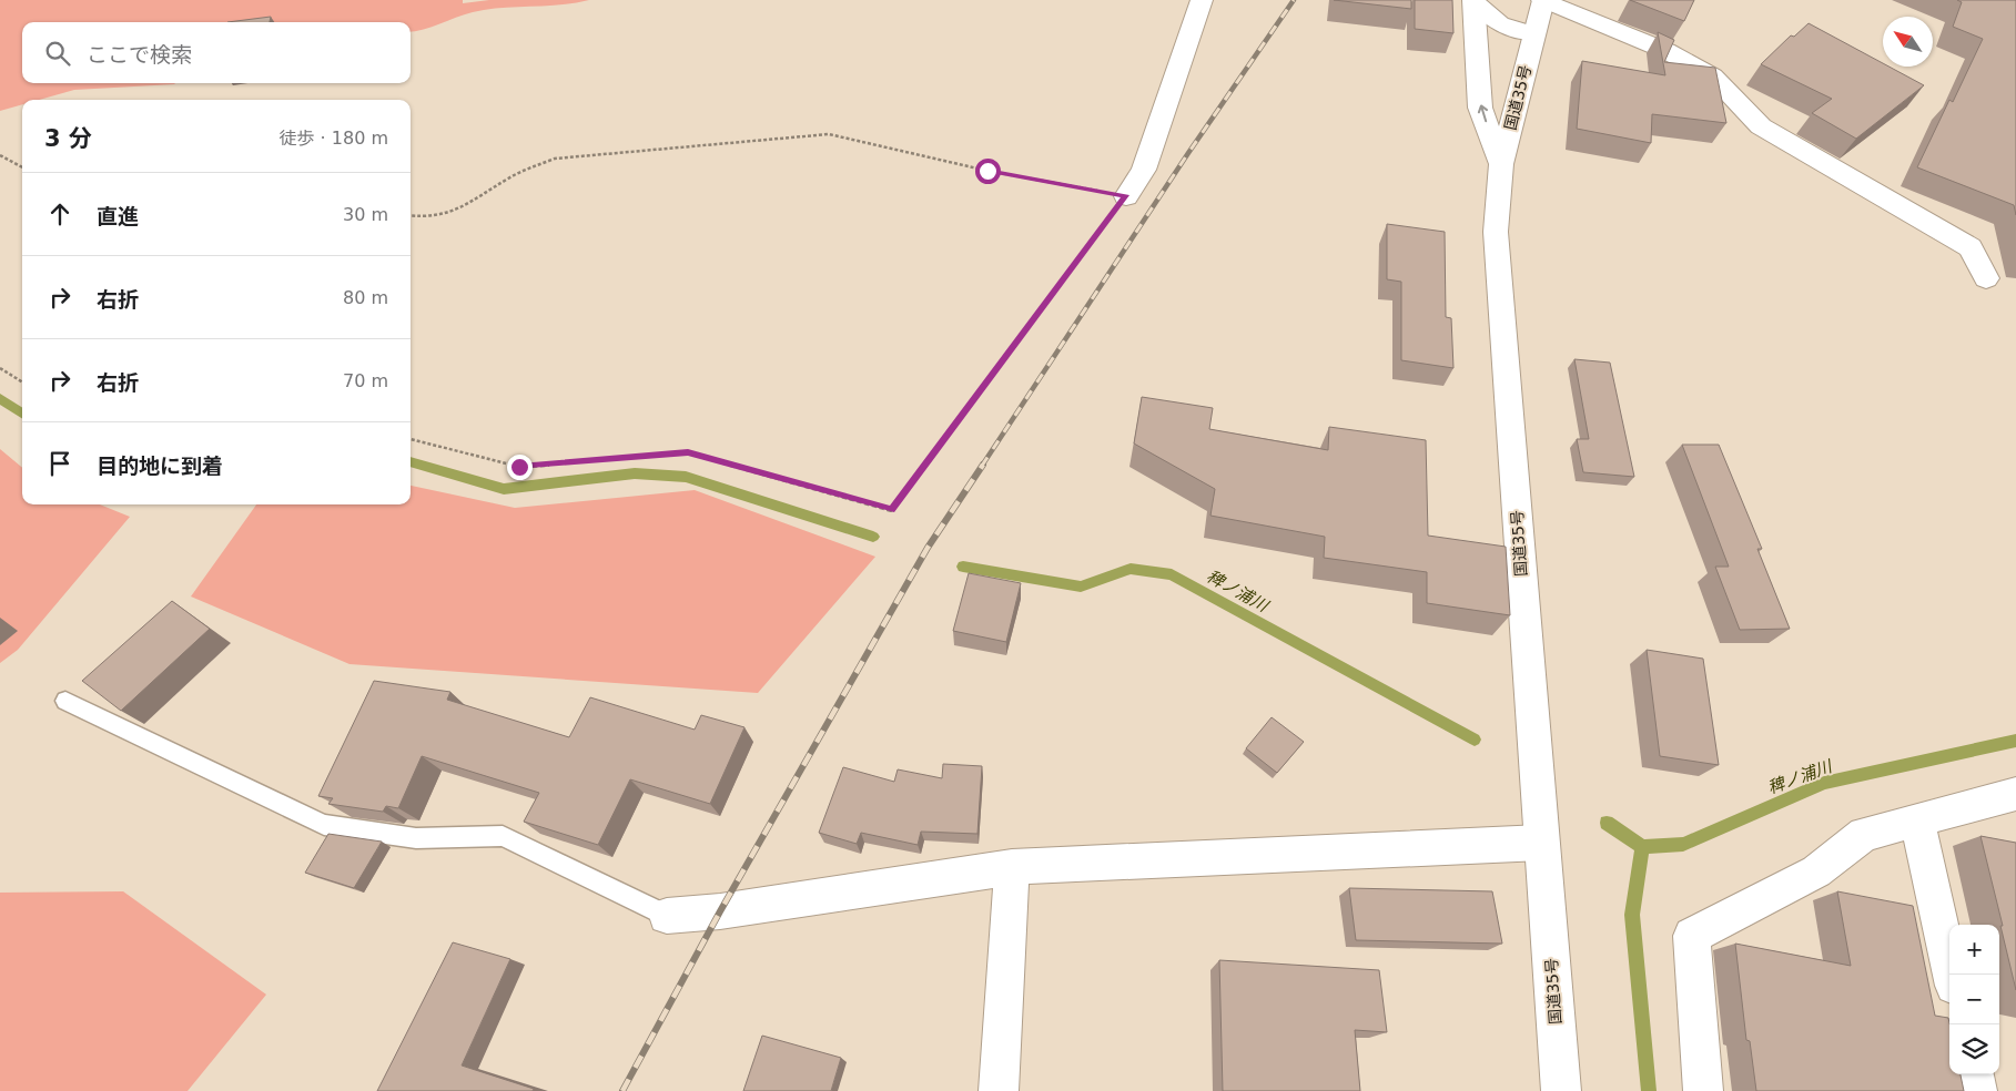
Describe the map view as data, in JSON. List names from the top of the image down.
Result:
{
  "streets": {
    "main road": ["国道35号"]
  },
  "water": ["稗ノ浦川"],
  "north": "top left",
  "page": {
    "search": "ここで検索",
    "heading": ["3 分", "徒歩 · 180 m"],
    "list": [
      ["直進", "30 m"],
      ["右折", "80 m"],
      ["右折", "70 m"],
      "目的地に到着"
    ],
    "map_buttons": ["+", "−"]
  }
}
